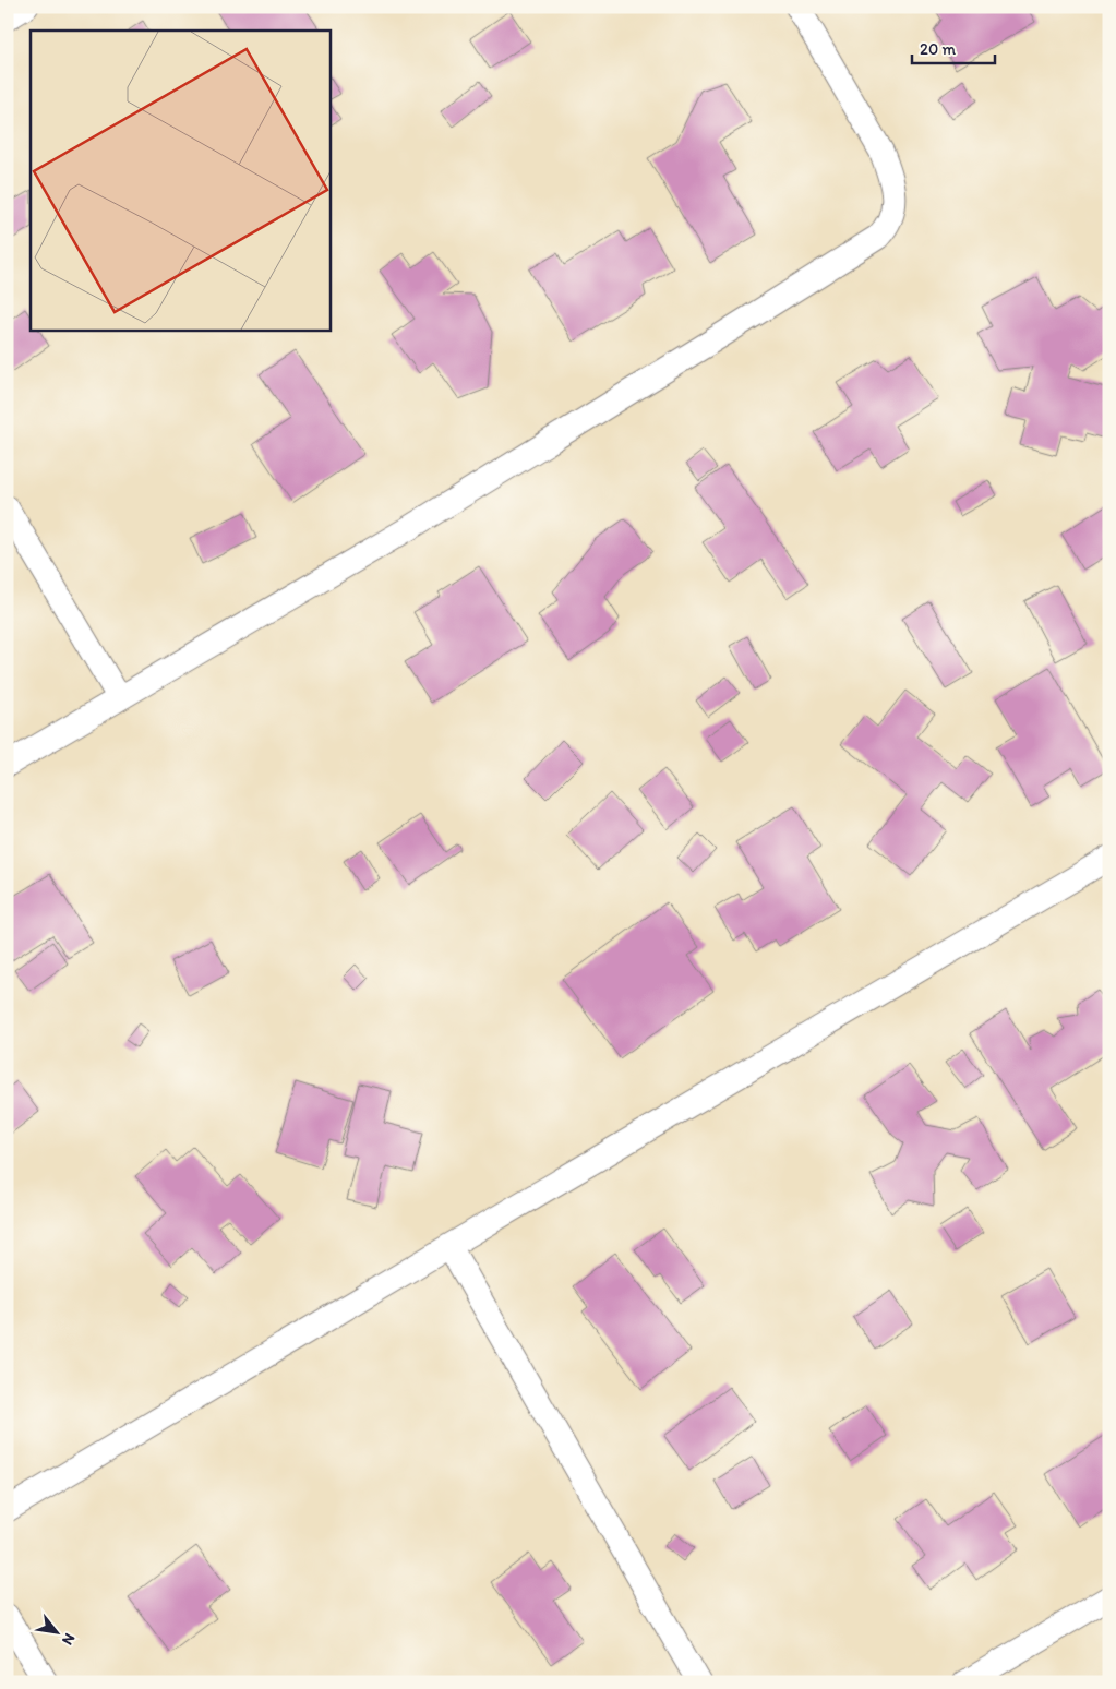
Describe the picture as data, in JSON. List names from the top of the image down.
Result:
{
  "scale_bar": "20 m",
  "north": "bottom right"
}
